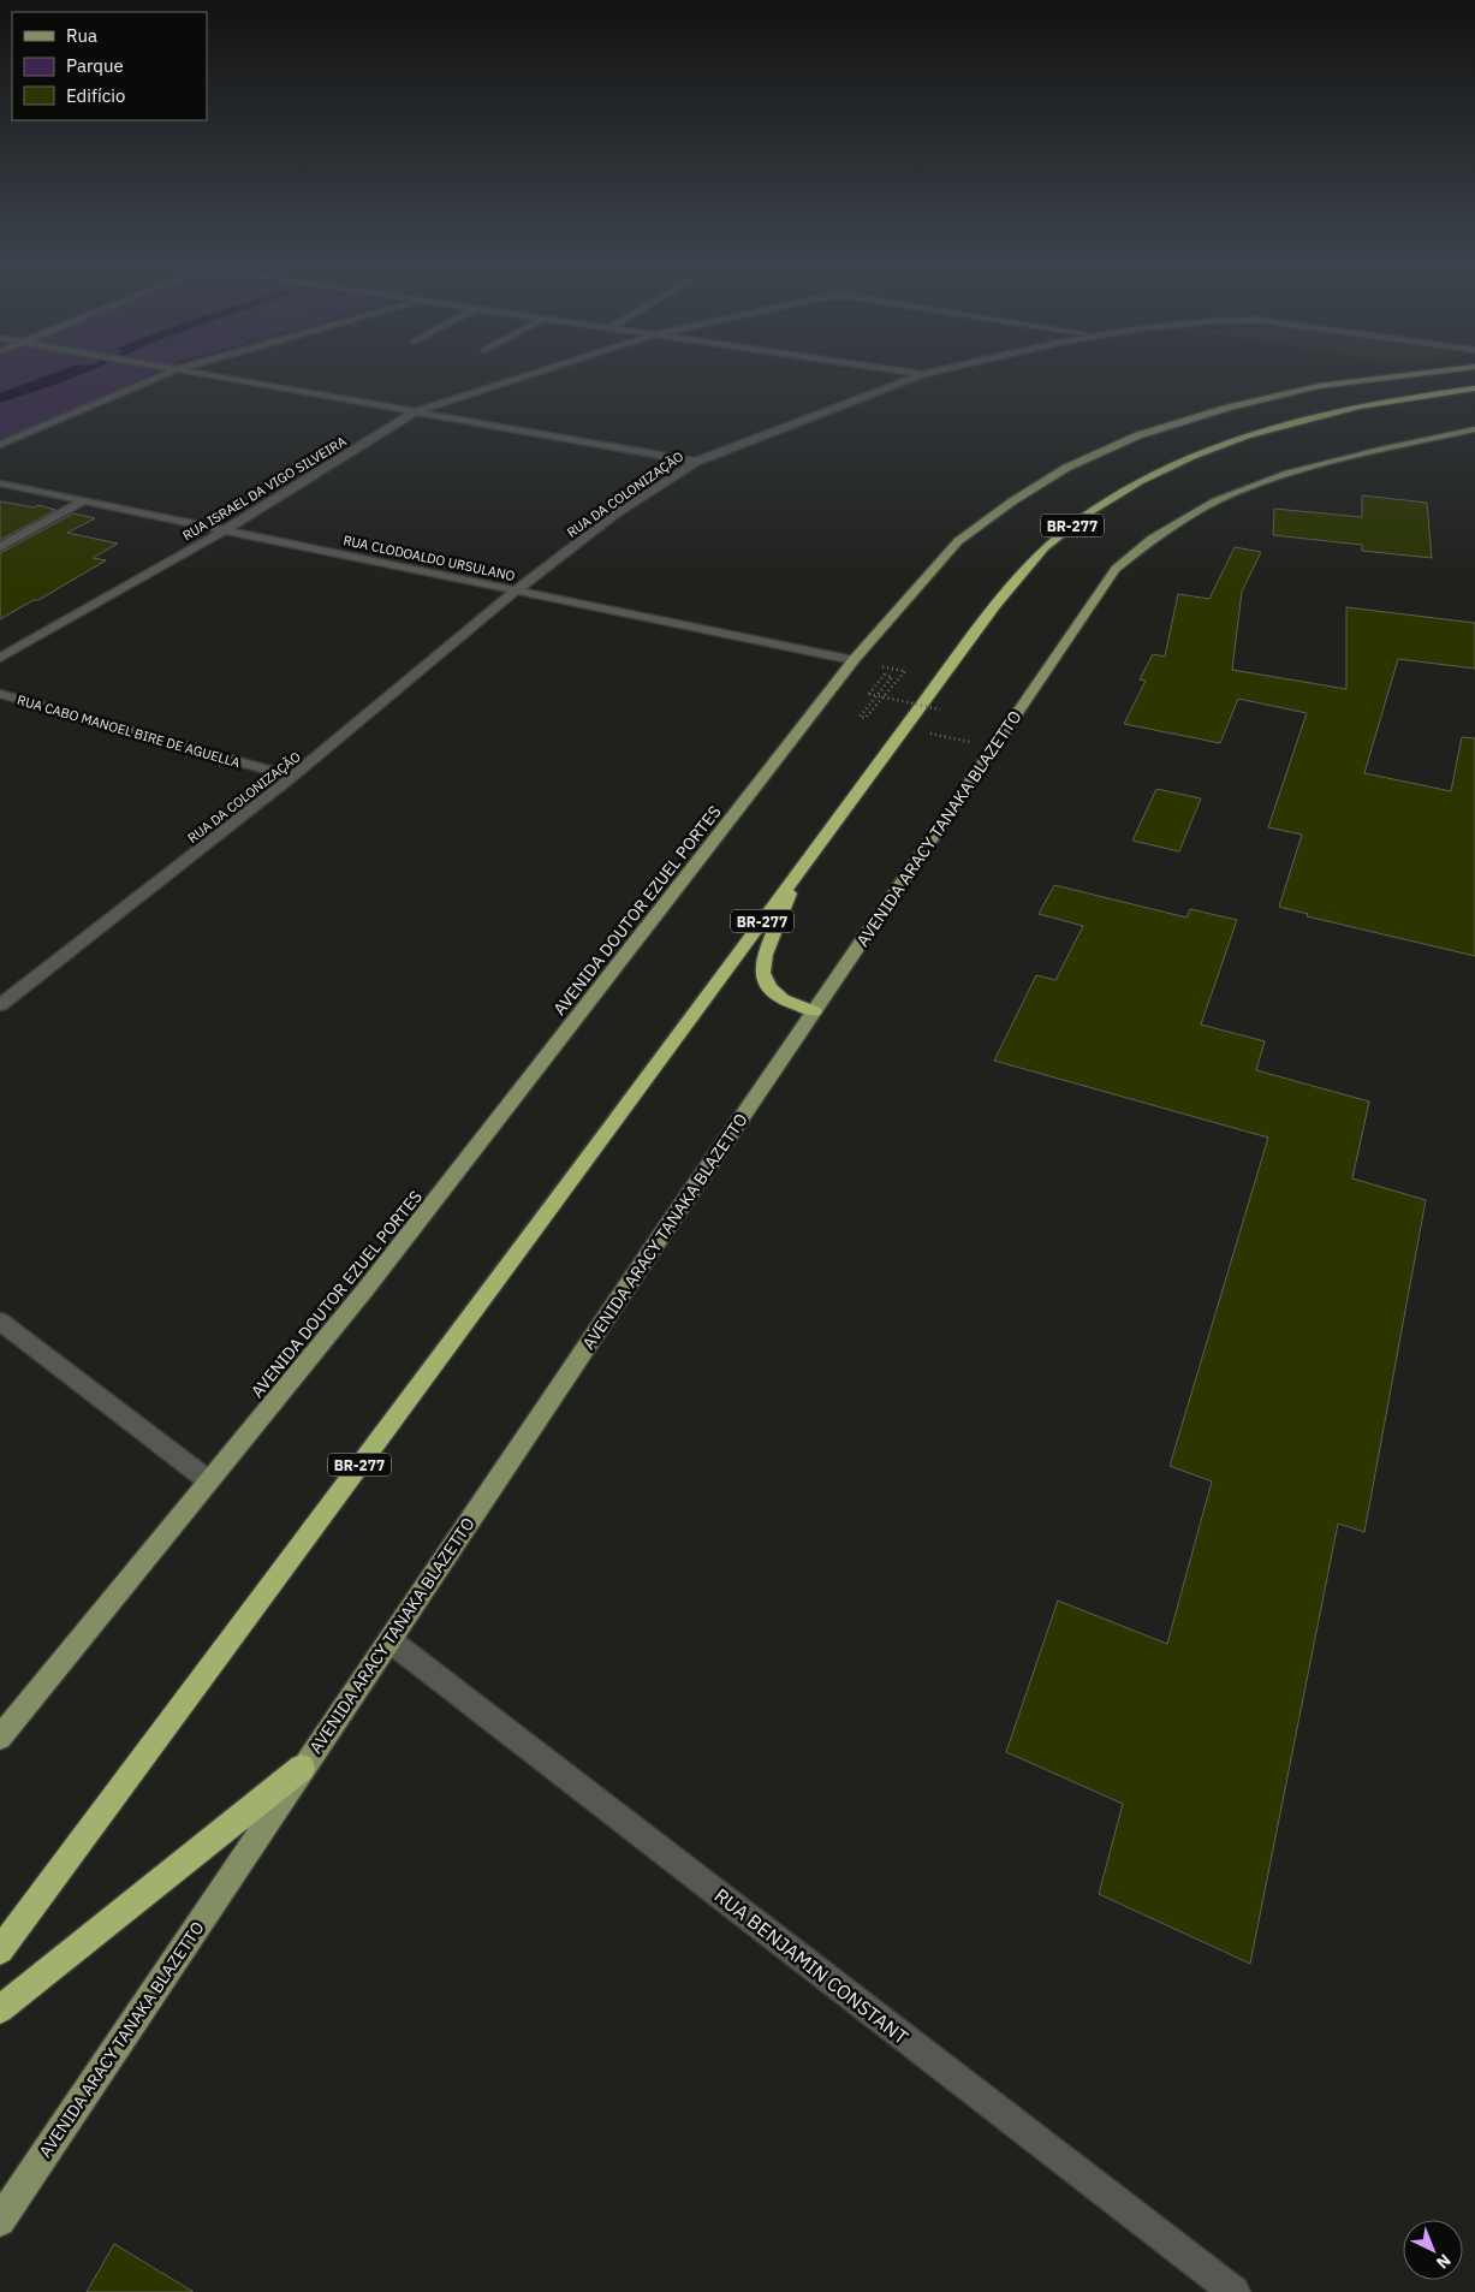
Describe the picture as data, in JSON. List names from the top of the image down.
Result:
{
  "streets": {
    "highway": ["BR-277"],
    "main road": ["AVENIDA ARACY TANAKA BLAZETTO", "AVENIDA DOUTOR EZUEL PORTES"],
    "street": [
      "RUA ISRAEL DA VIGO SILVEIRA",
      "RUA DA COLONIZAÇÃO",
      "RUA CLODOALDO URSULANO",
      "RUA CABO MANOEL BIRE DE AGUELLA",
      "RUA BENJAMIN CONSTANT"
    ]
  },
  "crossings": [
    ["RUA ISRAEL DA VIGO SILVEIRA", "RUA CLODOALDO URSULANO"],
    ["RUA DA COLONIZAÇÃO", "RUA CLODOALDO URSULANO"],
    ["RUA DA COLONIZAÇÃO", "RUA CABO MANOEL BIRE DE AGUELLA"],
    ["RUA CLODOALDO URSULANO", "AVENIDA DOUTOR EZUEL PORTES"],
    ["AVENIDA ARACY TANAKA BLAZETTO", "RUA BENJAMIN CONSTANT"]
  ],
  "legend": ["Rua", "Parque", "Edifício"],
  "north": "bottom right"
}
